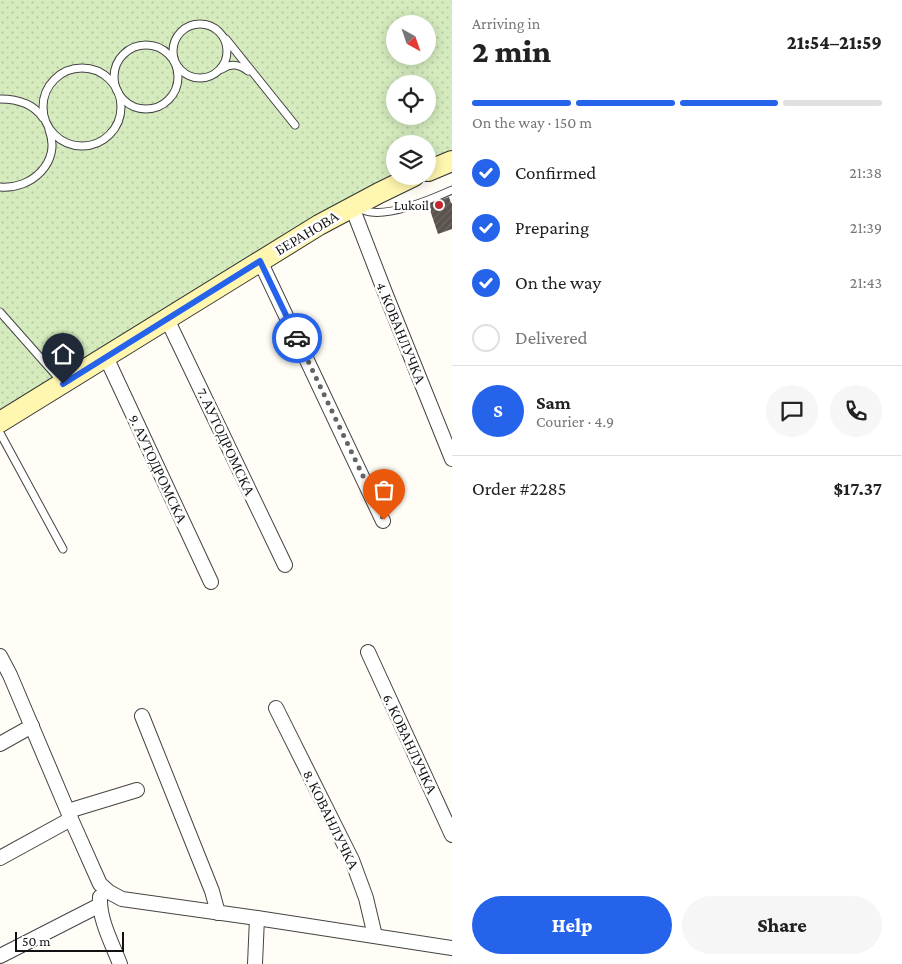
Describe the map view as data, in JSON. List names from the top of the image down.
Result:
{
  "streets": {
    "main road": ["БЕРАНОВА"],
    "street": [
      "4. КОВАНЛУЧКА",
      "7. АУТОДРОМСКА",
      "9. АУТОДРОМСКА",
      "6. КОВАНЛУЧКА",
      "8. КОВАНЛУЧКА"
    ]
  },
  "crossings": [
    ["БЕРАНОВА", "4. КОВАНЛУЧКА"],
    ["БЕРАНОВА", "7. АУТОДРОМСКА"],
    ["БЕРАНОВА", "9. АУТОДРОМСКА"]
  ],
  "places": ["Lukoil"],
  "scale_bar": "50 m",
  "north": "bottom right",
  "page": {
    "heading": ["2 min", "Arriving in", "21:54–21:59"],
    "panel": [
      "Sam",
      "Courier · 4.9",
      "Order #2285",
      "$17.37"
    ],
    "bar": "On the way · 150 m",
    "list": [
      ["Confirmed", "21:38"],
      ["Preparing", "21:39"],
      ["On the way", "21:43"],
      "Delivered"
    ],
    "round": "S",
    "buttons": ["Help", "Share"],
    "scale": "50 m"
  }
}
